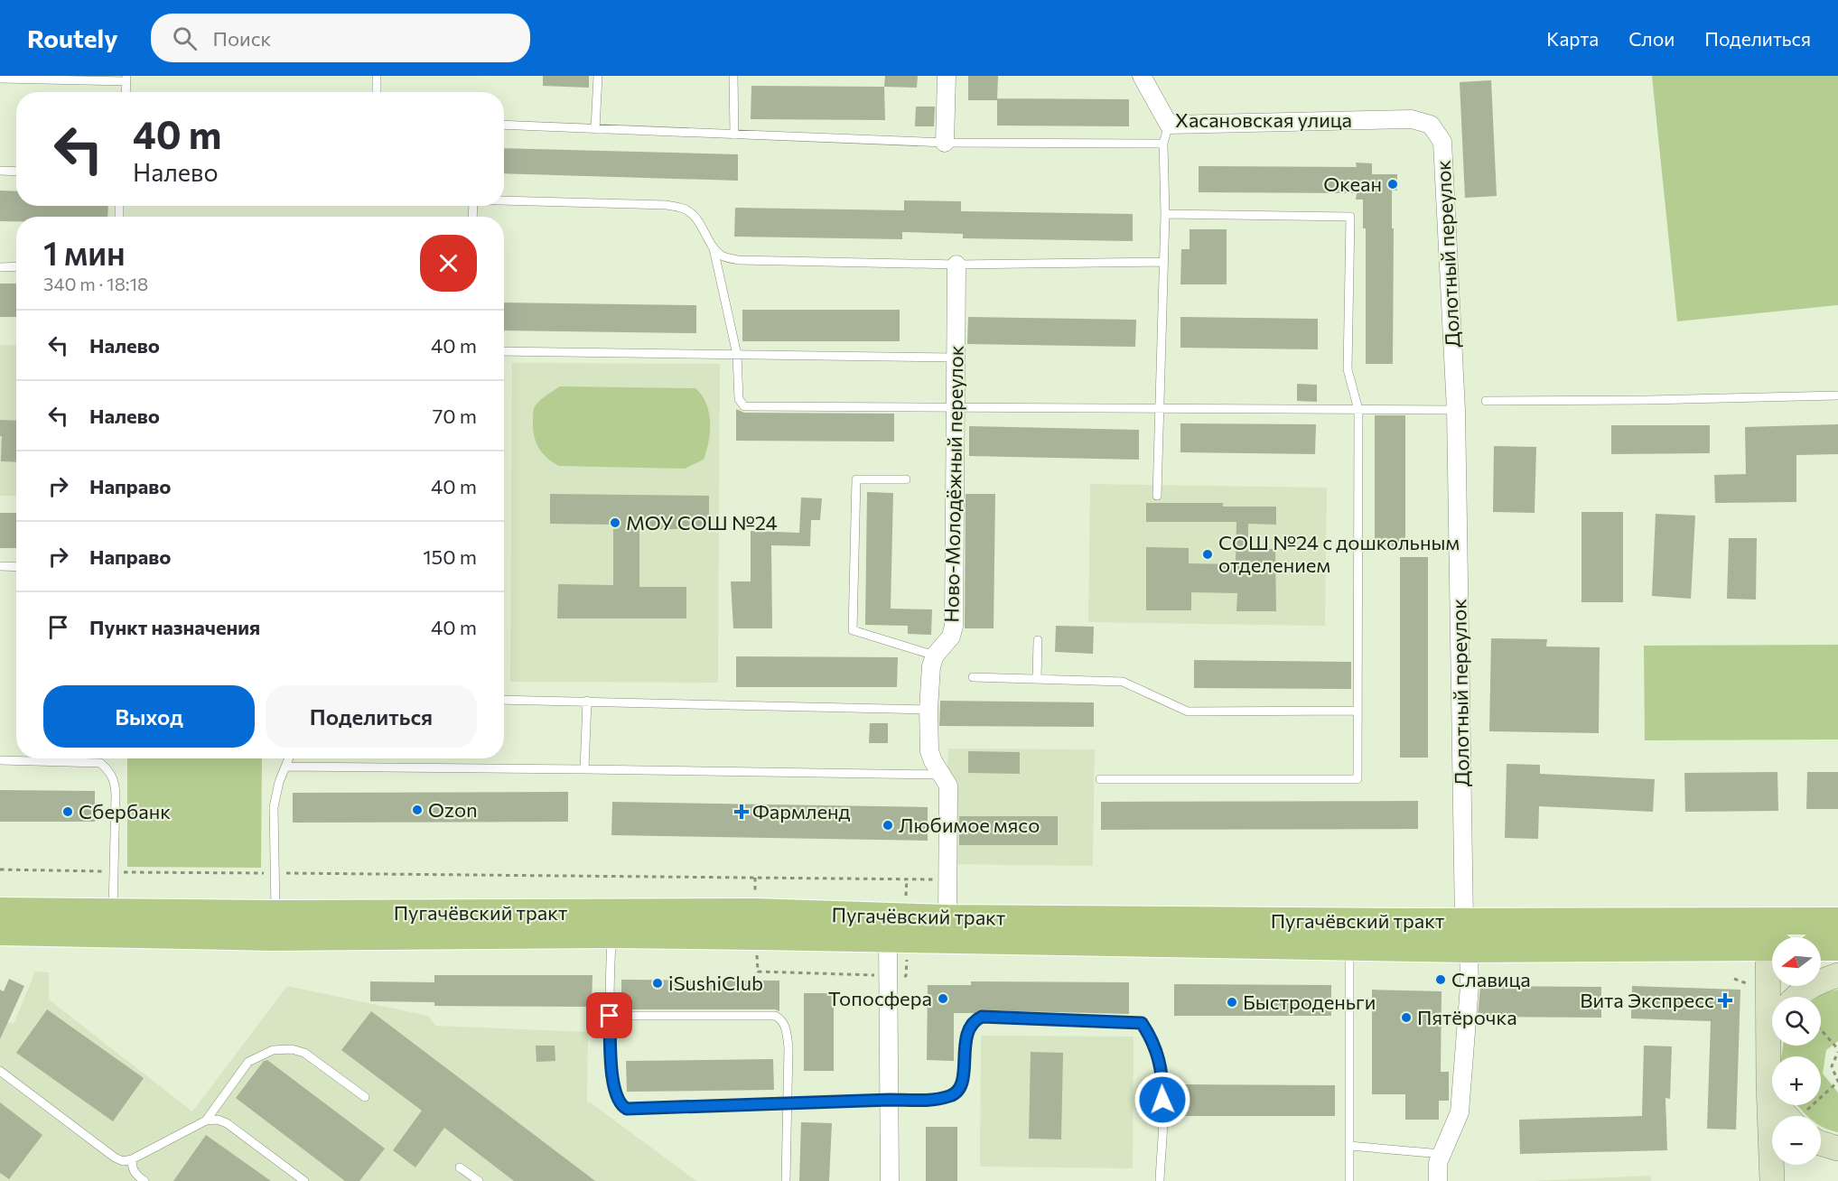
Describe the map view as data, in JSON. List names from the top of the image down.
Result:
{
  "streets": {
    "main road": ["Пугачёвский тракт"],
    "street": ["Хасановская улица", "Долотный переулок", "Ново-Молодёжный переулок"]
  },
  "crossings": [
    ["Хасановская улица", "Долотный переулок"],
    ["Долотный переулок", "Пугачёвский тракт"],
    ["Ново-Молодёжный переулок", "Пугачёвский тракт"]
  ],
  "places": {
    "other": [
      "Океан",
      "МОУ СОШ №24",
      "СОШ №24 с дошкольным отделением",
      "Ozon",
      "Сбербанк",
      "Любимое мясо",
      "Славица",
      "iSushiClub",
      "Топосфера",
      "Быстроденьги",
      "Пятёрочка"
    ],
    "health": ["Фармленд", "Вита Экспресс"]
  },
  "north": "left",
  "page": {
    "header": "Routely",
    "search": "Поиск",
    "nav": ["Карта", "Слои", "Поделиться"],
    "turn": ["40 m", "Налево"],
    "heading": ["1 мин", "340 m · 18:18"],
    "list": [
      {
        "name": "Налево",
        "value": "40 m"
      },
      {
        "name": "Налево",
        "value": "70 m"
      },
      {
        "name": "Направо",
        "value": "40 m"
      },
      {
        "name": "Направо",
        "value": "150 m"
      },
      {
        "name": "Пункт назначения",
        "value": "40 m"
      }
    ],
    "buttons": ["Выход", "Поделиться"],
    "map_buttons": ["+", "−"]
  }
}
